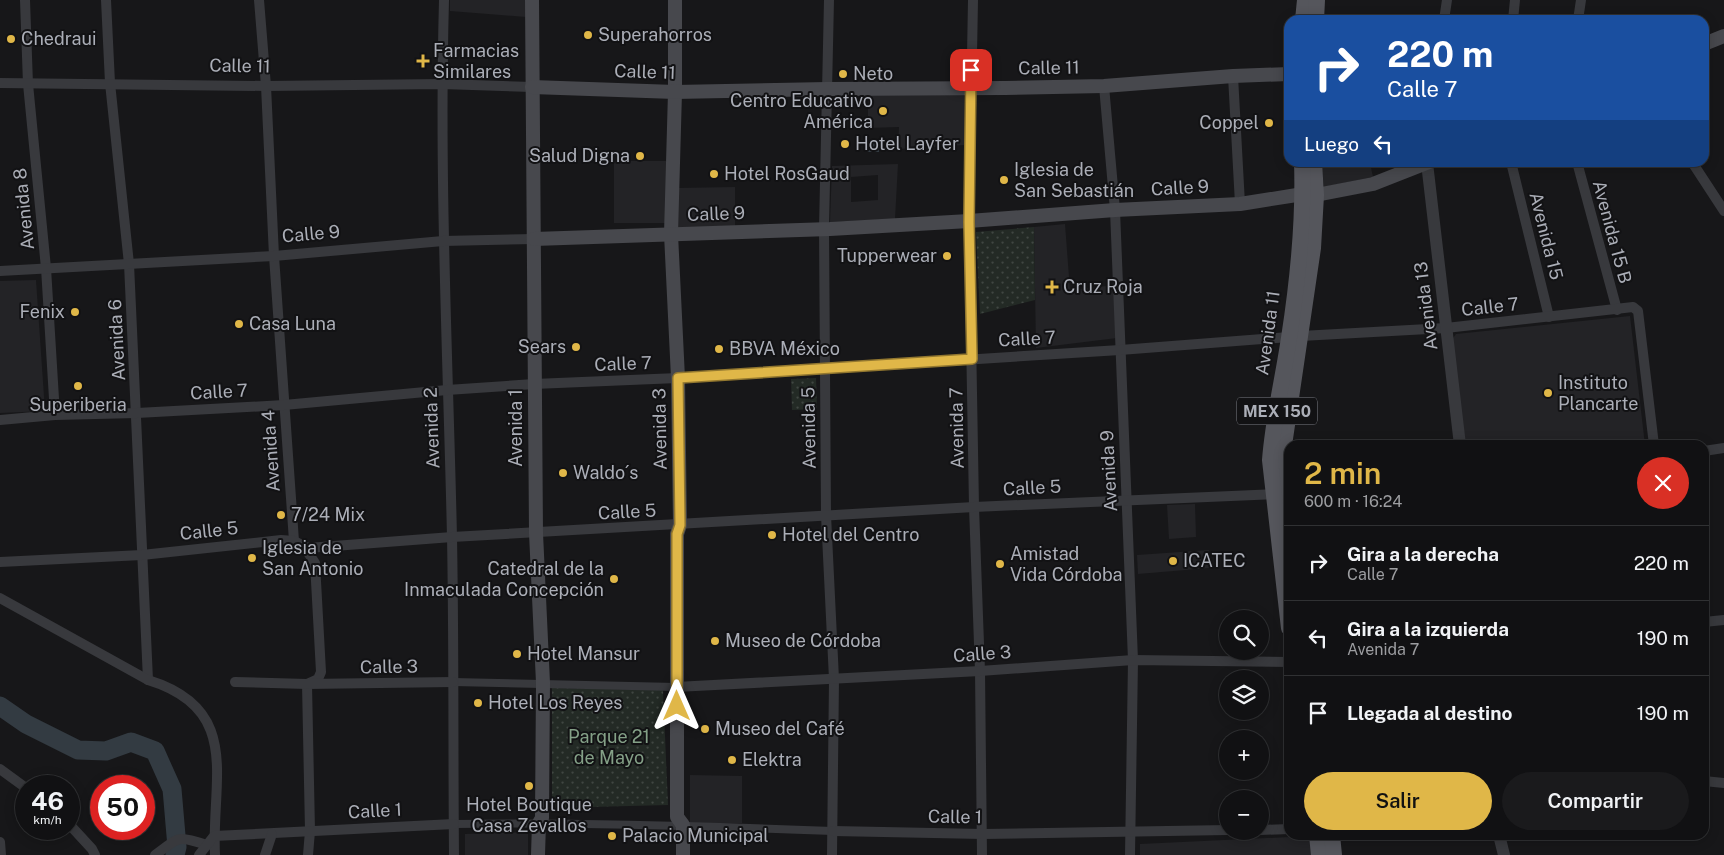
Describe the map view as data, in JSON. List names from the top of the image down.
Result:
{
  "streets": {
    "main road": [
      "Calle 11",
      "Calle 9",
      "Avenida 11",
      "MEX 150",
      "Avenida 1",
      "Avenida 3"
    ],
    "street": [
      "Avenida 8",
      "Avenida 15 B",
      "Avenida 15",
      "Avenida 13",
      "Calle 7",
      "Avenida 6",
      "Avenida 2",
      "Avenida 5",
      "Avenida 7",
      "Avenida 4",
      "Avenida 9",
      "Calle 5",
      "Calle 3",
      "Calle 1"
    ]
  },
  "crossings": [
    ["Calle 11", "Avenida 8"],
    ["Calle 11", "Avenida 6"],
    ["Calle 11", "Avenida 2"],
    ["Calle 11", "Avenida 1"],
    ["Calle 11", "Avenida 5"],
    ["Calle 11", "Avenida 7"],
    ["Calle 11", "Avenida 3"],
    ["Calle 11", "Avenida 4"],
    ["Calle 11", "Avenida 9"],
    ["Calle 9", "Avenida 8"],
    ["Calle 9", "Avenida 11"],
    ["Calle 9", "Avenida 6"],
    ["Calle 9", "Avenida 2"],
    ["Calle 9", "Avenida 1"],
    ["Calle 9", "Avenida 5"],
    ["Calle 9", "Avenida 7"],
    ["Calle 9", "Avenida 3"],
    ["Calle 9", "Avenida 4"],
    ["Calle 9", "Avenida 9"],
    ["Avenida 8", "Calle 7"],
    ["Avenida 15 B", "Calle 7"],
    ["Avenida 15", "Calle 7"],
    ["Avenida 13", "Calle 7"],
    ["Calle 7", "Avenida 11"],
    ["Calle 7", "Avenida 6"],
    ["Calle 7", "Avenida 2"],
    ["Calle 7", "Avenida 1"],
    ["Calle 7", "Avenida 5"],
    ["Calle 7", "Avenida 7"],
    ["Calle 7", "Avenida 3"],
    ["Calle 7", "Avenida 4"],
    ["Calle 7", "Avenida 9"],
    ["Avenida 11", "Calle 5"],
    ["Avenida 6", "Calle 5"],
    ["Avenida 2", "Calle 5"],
    ["Avenida 2", "Calle 3"],
    ["Avenida 2", "Calle 1"],
    ["Avenida 1", "Calle 5"],
    ["Avenida 1", "Calle 3"],
    ["Avenida 1", "Calle 1"],
    ["Avenida 5", "Calle 5"],
    ["Avenida 5", "Calle 3"],
    ["Avenida 5", "Calle 1"],
    ["Avenida 7", "Calle 5"],
    ["Avenida 7", "Calle 3"],
    ["Avenida 7", "Calle 1"],
    ["Avenida 3", "Calle 5"],
    ["Avenida 3", "Calle 3"],
    ["Avenida 3", "Calle 1"],
    ["Avenida 4", "Calle 5"],
    ["Avenida 9", "Calle 5"],
    ["Avenida 9", "Calle 3"],
    ["Avenida 9", "Calle 1"]
  ],
  "parks": ["Parque 21 de Mayo"],
  "places": {
    "other": [
      "Superahorros",
      "Chedraui",
      "Neto",
      "Centro Educativo América",
      "Coppel",
      "Hotel Layfer",
      "Salud Digna",
      "Hotel RosGaud",
      "Iglesia de San Sebastián",
      "Tupperwear",
      "Fenix",
      "Casa Luna",
      "Sears",
      "BBVA México",
      "Superiberia",
      "Instituto Plancarte",
      "Waldo´s",
      "7/24 Mix",
      "Hotel del Centro",
      "Iglesia de San Antonio",
      "ICATEC",
      "Amistad Vida Córdoba",
      "Catedral de la Inmaculada Concepción",
      "Museo de Córdoba",
      "Hotel Mansur",
      "Hotel Los Reyes",
      "Museo del Café",
      "Elektra",
      "Hotel Boutique Casa Zevallos",
      "Palacio Municipal"
    ],
    "health": ["Farmacias Similares", "Cruz Roja"]
  },
  "page": {
    "turn": ["220 m", "Calle 7"],
    "then": "Luego",
    "heading": ["2 min", "600 m · 16:24"],
    "list": [
      {
        "name": "Gira a la derecha",
        "note": "Calle 7",
        "value": "220 m"
      },
      {
        "name": "Gira a la izquierda",
        "note": "Avenida 7",
        "value": "190 m"
      },
      {
        "name": "Llegada al destino",
        "value": "190 m"
      }
    ],
    "map_buttons": ["+", "−"],
    "buttons": ["Salir", "Compartir"],
    "speed": "46 km/h",
    "limit": "50"
  }
}
